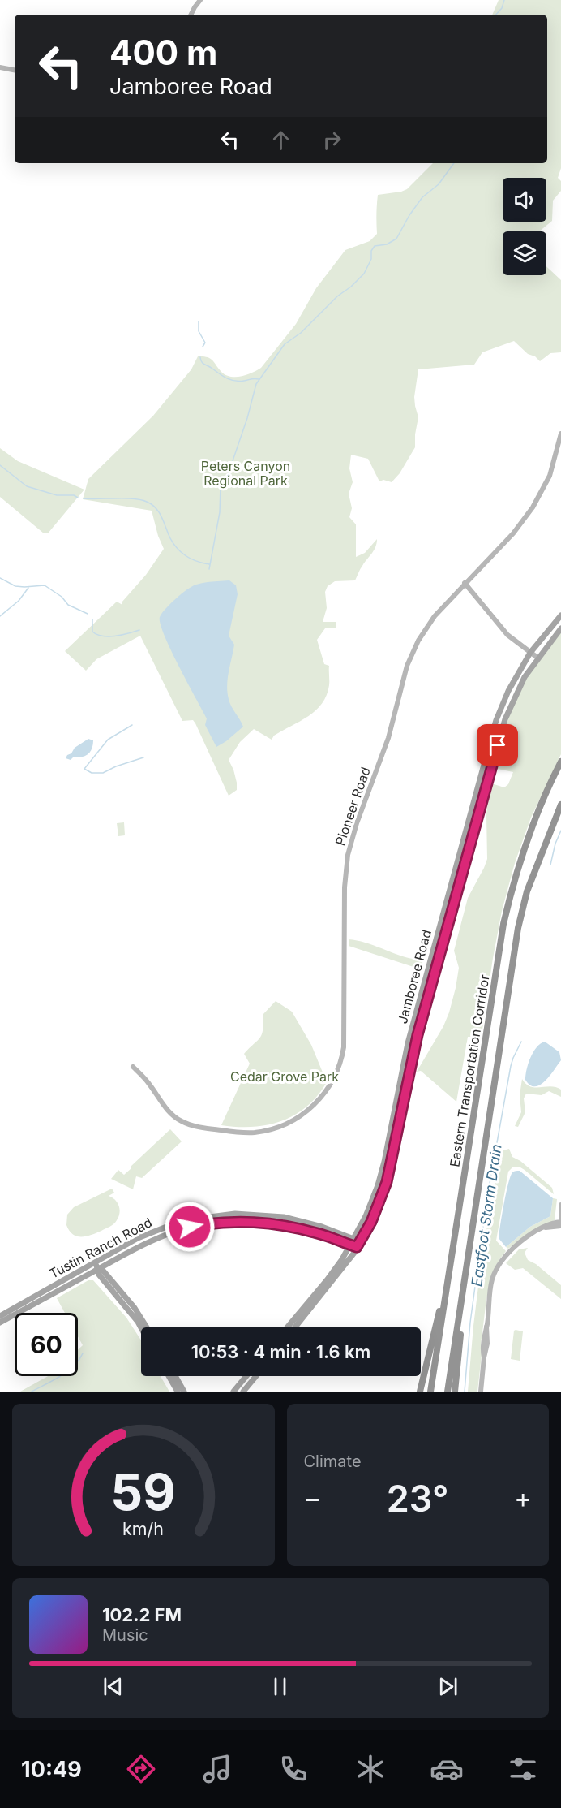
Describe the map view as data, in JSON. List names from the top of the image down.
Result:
{
  "streets": {
    "highway": ["Eastern Transportation Corridor"],
    "main road": ["Jamboree Road", "Tustin Ranch Road"],
    "street": ["Pioneer Road"]
  },
  "crossings": [
    ["Jamboree Road", "Tustin Ranch Road"]
  ],
  "water": ["Eastfoot Storm Drain"],
  "parks": ["Peters Canyon Regional Park", "Cedar Grove Park"],
  "page": {
    "turn": ["400 m", "Jamboree Road"],
    "limit": "60",
    "trip": "10:53 · 4 min · 1.6 km",
    "tile": "Climate",
    "heat": ["−", "23°", "+"],
    "song": ["102.2 FM", "Music"],
    "tabs": "10:49",
    "gauge": ["59", "km/h"]
  }
}
